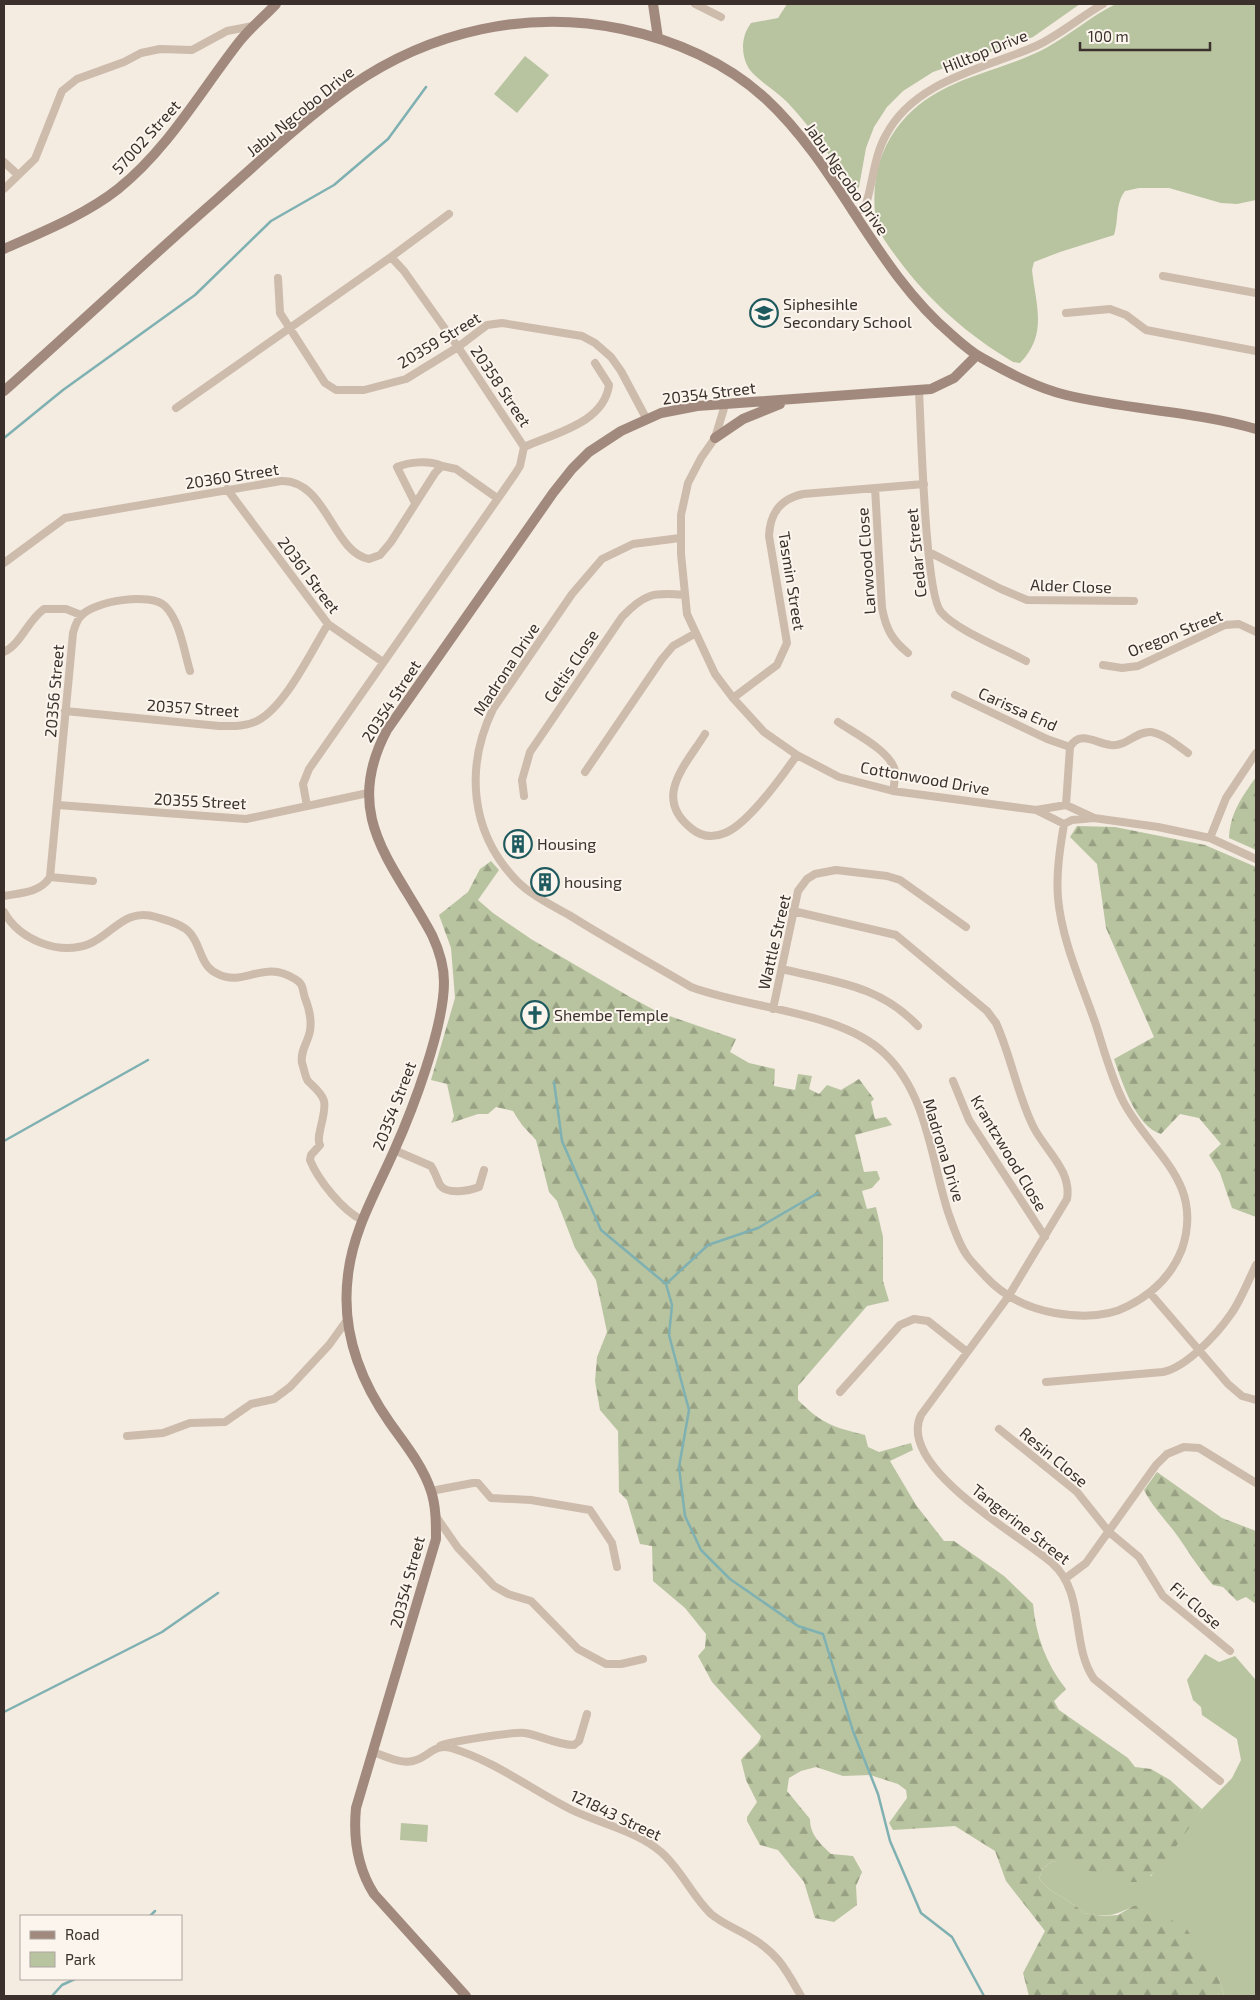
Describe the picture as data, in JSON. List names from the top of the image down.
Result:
{
  "streets": {
    "street": [
      "Hilltop Drive",
      "Jabu Ngcobo Drive",
      "57002 Street",
      "20359 Street",
      "20358 Street",
      "20354 Street",
      "20360 Street",
      "Cedar Street",
      "Larwood Close",
      "20361 Street",
      "Tasmin Street",
      "Alder Close",
      "Oregon Street",
      "Celtis Close",
      "Madrona Drive",
      "20356 Street",
      "20357 Street",
      "Carissa End",
      "Cottonwood Drive",
      "20355 Street",
      "Wattle Street",
      "Krantzwood Close",
      "Resin Close",
      "Tangerine Street",
      "Fir Close",
      "121843 Street"
    ]
  },
  "crossings": [
    ["Hilltop Drive", "Jabu Ngcobo Drive"],
    ["20359 Street", "20358 Street"],
    ["20359 Street", "20354 Street"],
    ["20358 Street", "20361 Street"],
    ["20358 Street", "20355 Street"],
    ["20354 Street", "Cottonwood Drive"],
    ["20354 Street", "20355 Street"],
    ["20360 Street", "20361 Street"],
    ["Cedar Street", "Tasmin Street"],
    ["Cedar Street", "Alder Close"],
    ["Larwood Close", "Tasmin Street"],
    ["20361 Street", "20357 Street"],
    ["Tasmin Street", "Cottonwood Drive"],
    ["Celtis Close", "Cottonwood Drive"],
    ["Madrona Drive", "Cottonwood Drive"],
    ["Madrona Drive", "Wattle Street"],
    ["Madrona Drive", "Tangerine Street"],
    ["20356 Street", "20357 Street"],
    ["20356 Street", "20355 Street"],
    ["Wattle Street", "Tangerine Street"],
    ["Krantzwood Close", "Tangerine Street"],
    ["Resin Close", "Fir Close"]
  ],
  "places": {
    "school or university": ["Siphesihle Secondary School"],
    "building": ["Housing", "housing"],
    "church": ["Shembe Temple"]
  },
  "legend": ["Road", "Park"],
  "scale_bar": "100 m"
}
